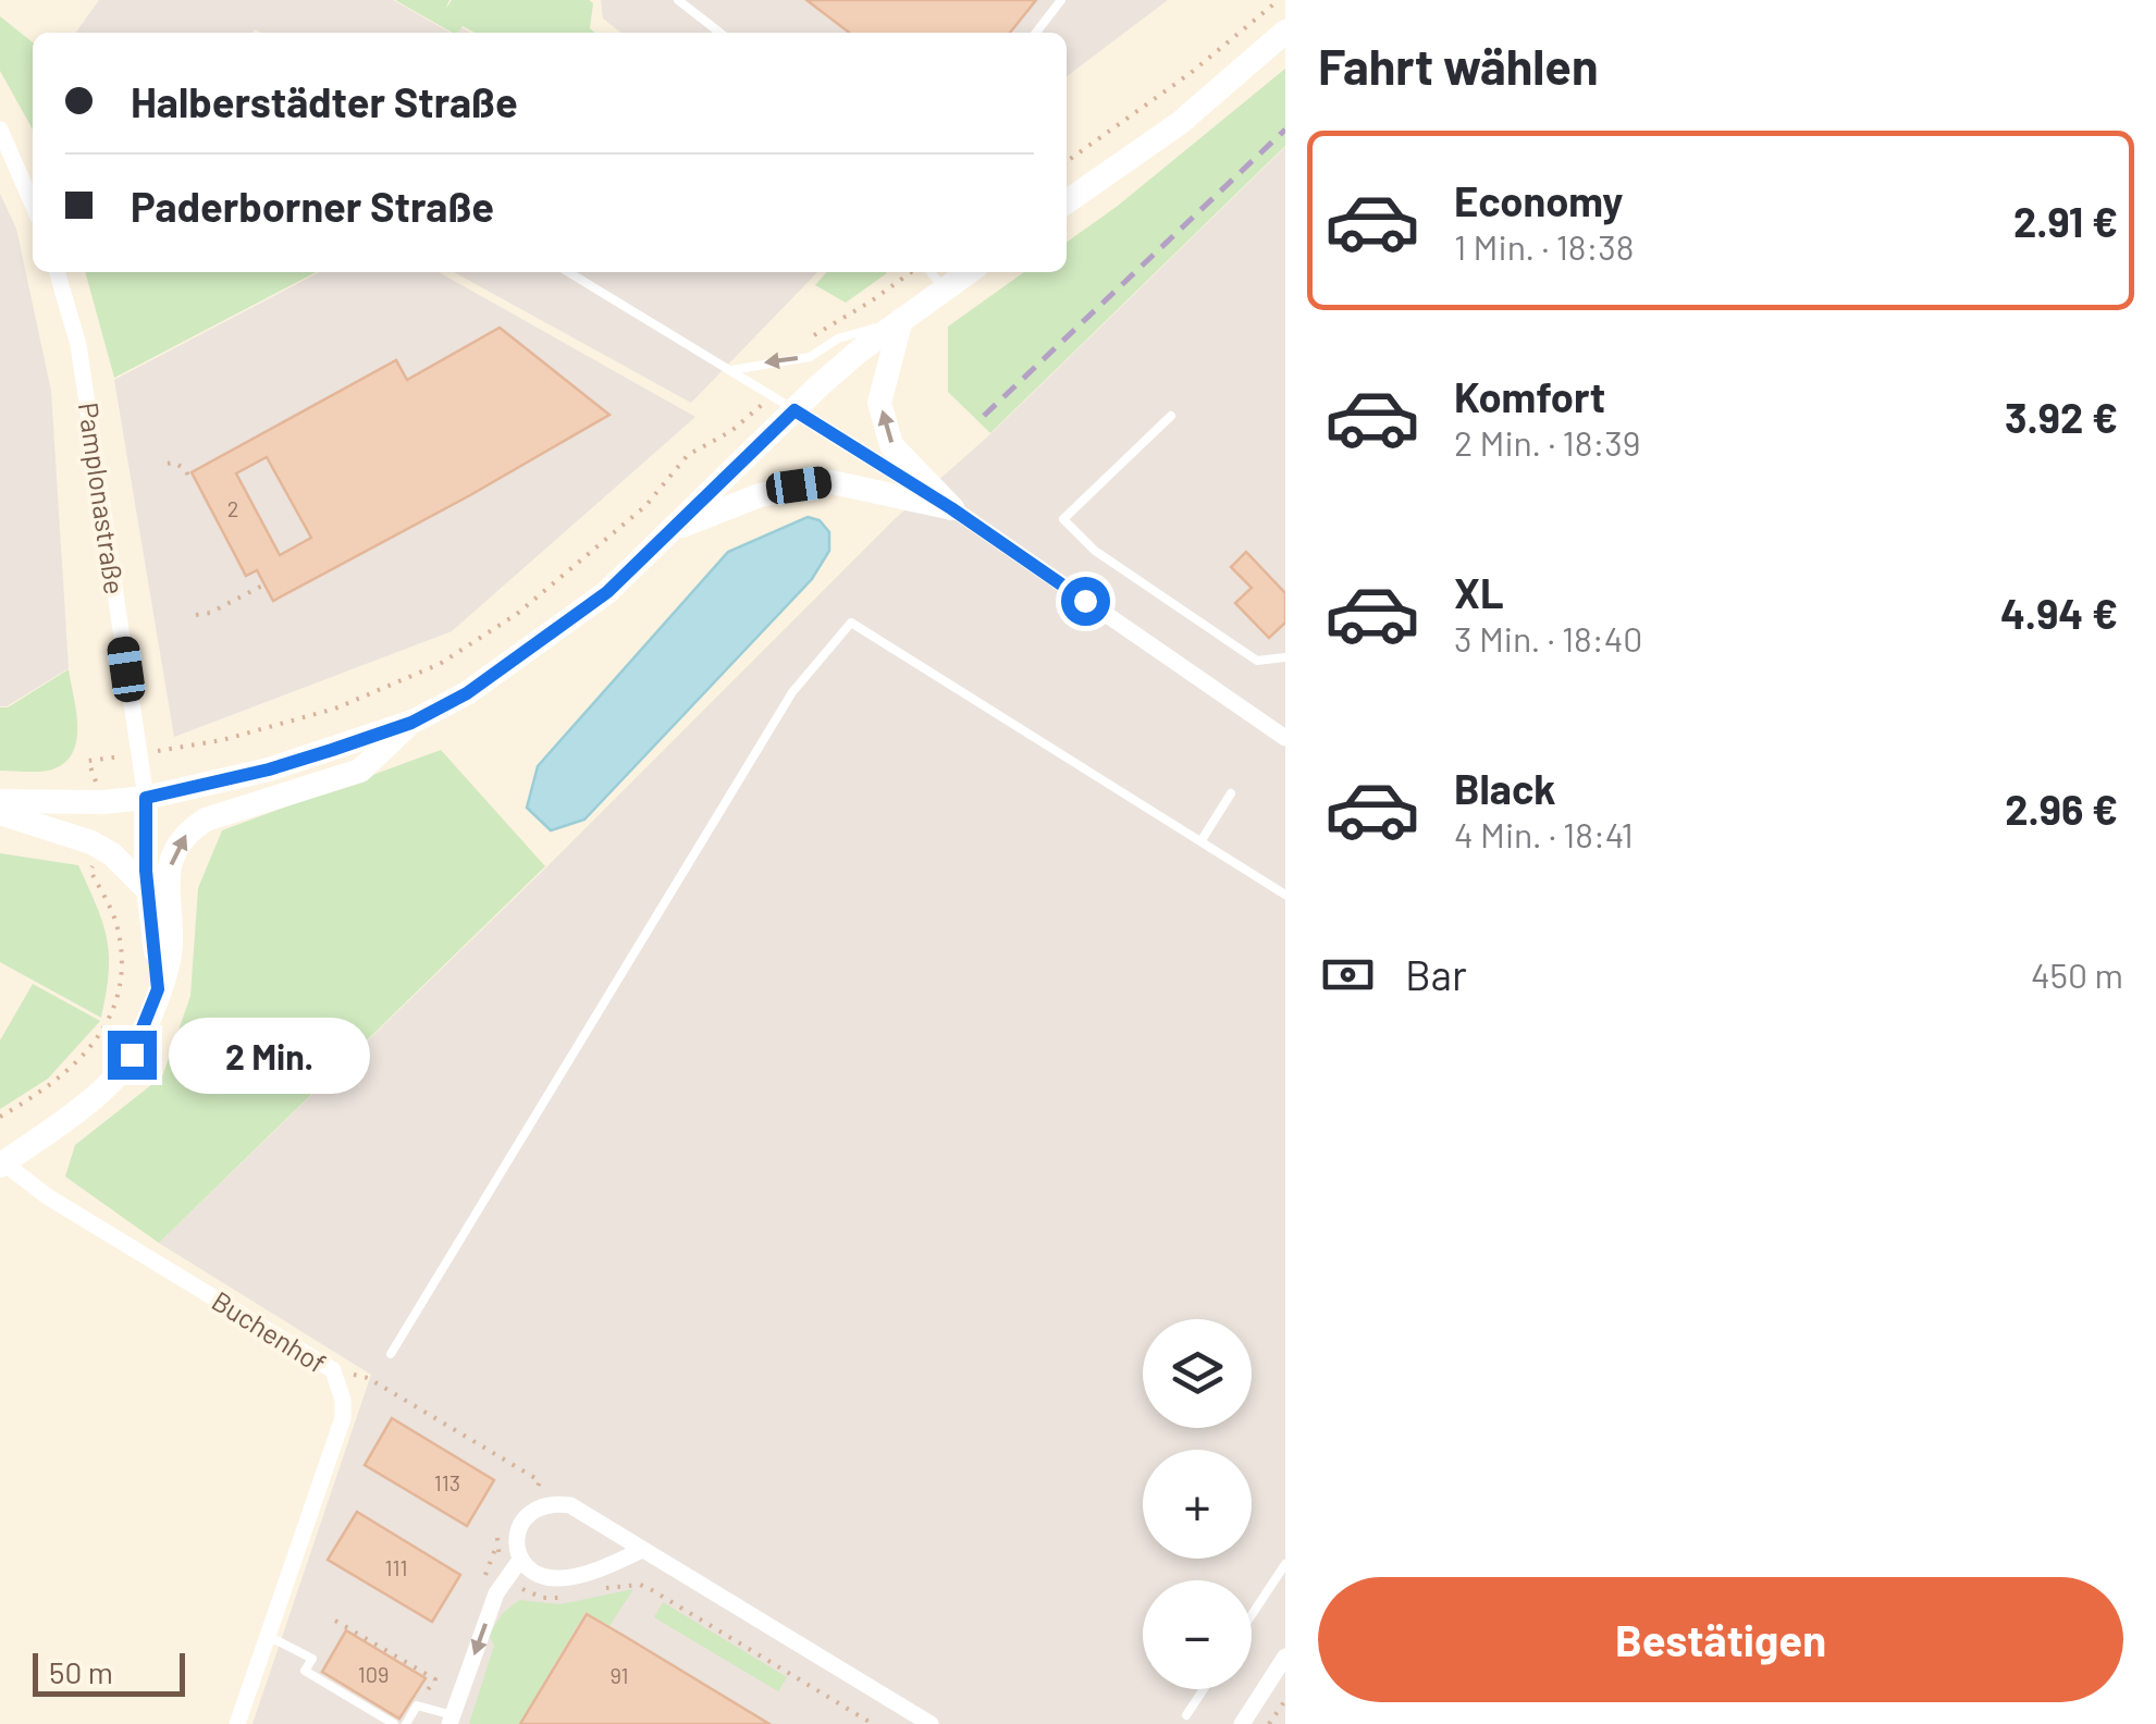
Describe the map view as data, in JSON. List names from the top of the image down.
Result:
{
  "streets": {
    "street": ["Pamplonastraße", "Buchenhof"]
  },
  "house_numbers": [
    "2",
    "113",
    "111",
    "109",
    "91"
  ],
  "scale_bar": "50 m",
  "page": {
    "heading": "Fahrt wählen",
    "banner": ["Halberstädter Straße", "Paderborner Straße"],
    "list": [
      {
        "name": "Economy",
        "note": "1 Min. · 18:38",
        "value": "2.91 €"
      },
      {
        "name": "Komfort",
        "note": "2 Min. · 18:39",
        "value": "3.92 €"
      },
      {
        "name": "XL",
        "note": "3 Min. · 18:40",
        "value": "4.94 €"
      },
      {
        "name": "Black",
        "note": "4 Min. · 18:41",
        "value": "2.96 €"
      }
    ],
    "pay": ["Bar", "450 m"],
    "bubble": "2 Min.",
    "map_buttons": ["+", "−"],
    "buttons": "Bestätigen",
    "scale": "50 m"
  }
}
